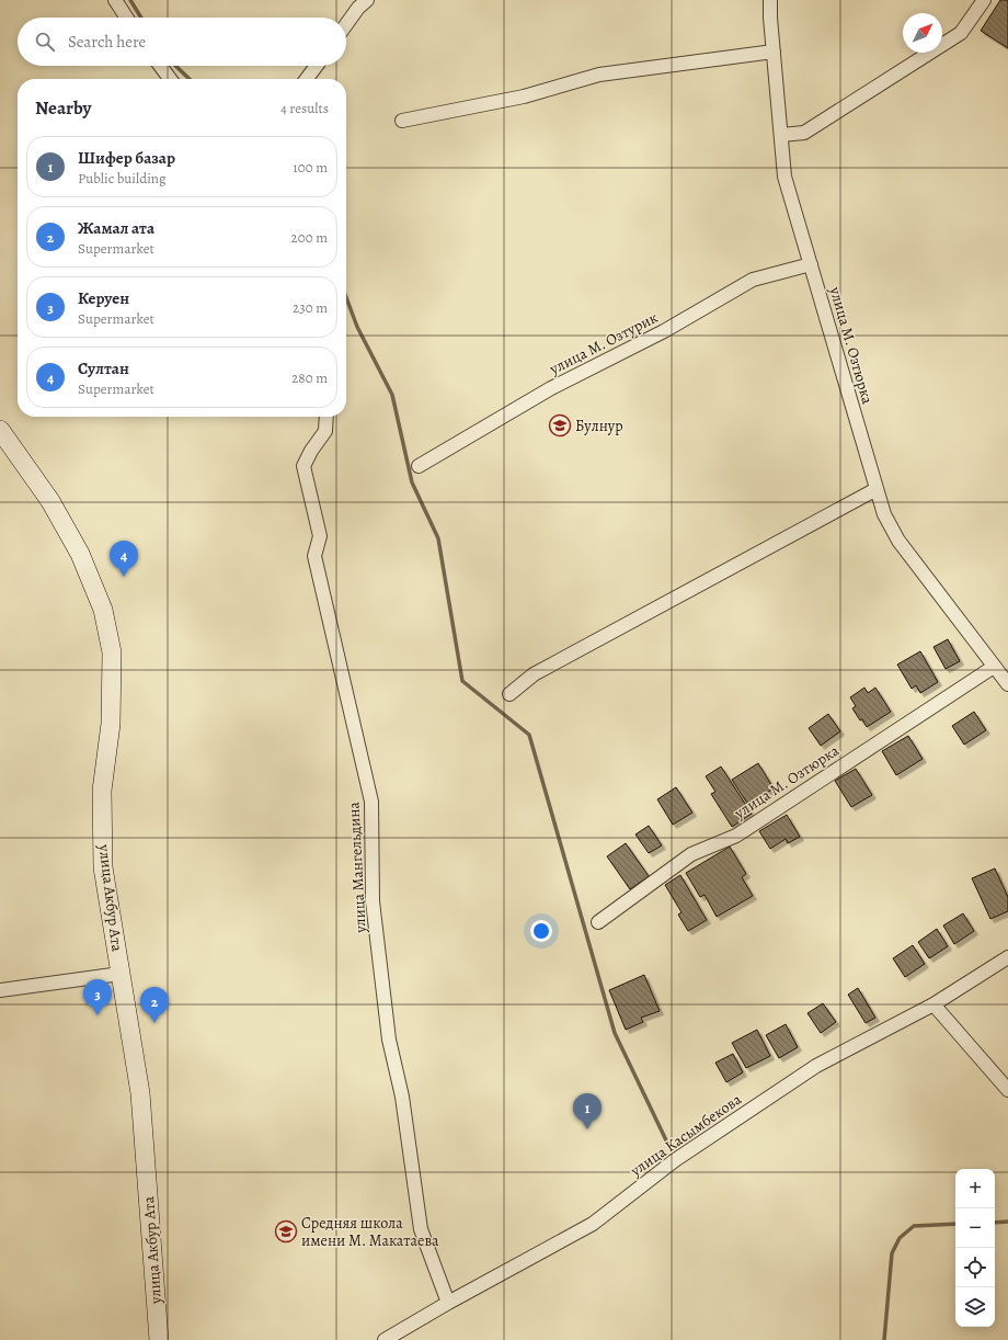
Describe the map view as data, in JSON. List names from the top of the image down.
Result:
{
  "streets": {
    "main road": ["улица Акбур Ата"],
    "street": [
      "улица М. Озтурик",
      "улица М. Озтюрка",
      "улица Мангельдина",
      "улица Касымбекова"
    ]
  },
  "crossings": [
    ["улица М. Озтурик", "улица М. Озтюрка"],
    ["улица Мангельдина", "улица Касымбекова"]
  ],
  "places": {
    "school or university": ["Булнур", "Средняя школа имени М. Макатаева"]
  },
  "north": "top right",
  "page": {
    "search": "Search here",
    "heading": ["Nearby", "4 results"],
    "list": [
      {
        "mark": "1",
        "name": "Шифер базар",
        "note": "Public building",
        "value": "100 m"
      },
      {
        "mark": "2",
        "name": "Жамал ата",
        "note": "Supermarket",
        "value": "200 m"
      },
      {
        "mark": "3",
        "name": "Керуен",
        "note": "Supermarket",
        "value": "230 m"
      },
      {
        "mark": "4",
        "name": "Султан",
        "note": "Supermarket",
        "value": "280 m"
      }
    ],
    "pins": [
      "4",
      "3",
      "2",
      "1"
    ],
    "map_buttons": ["+", "−"]
  }
}
